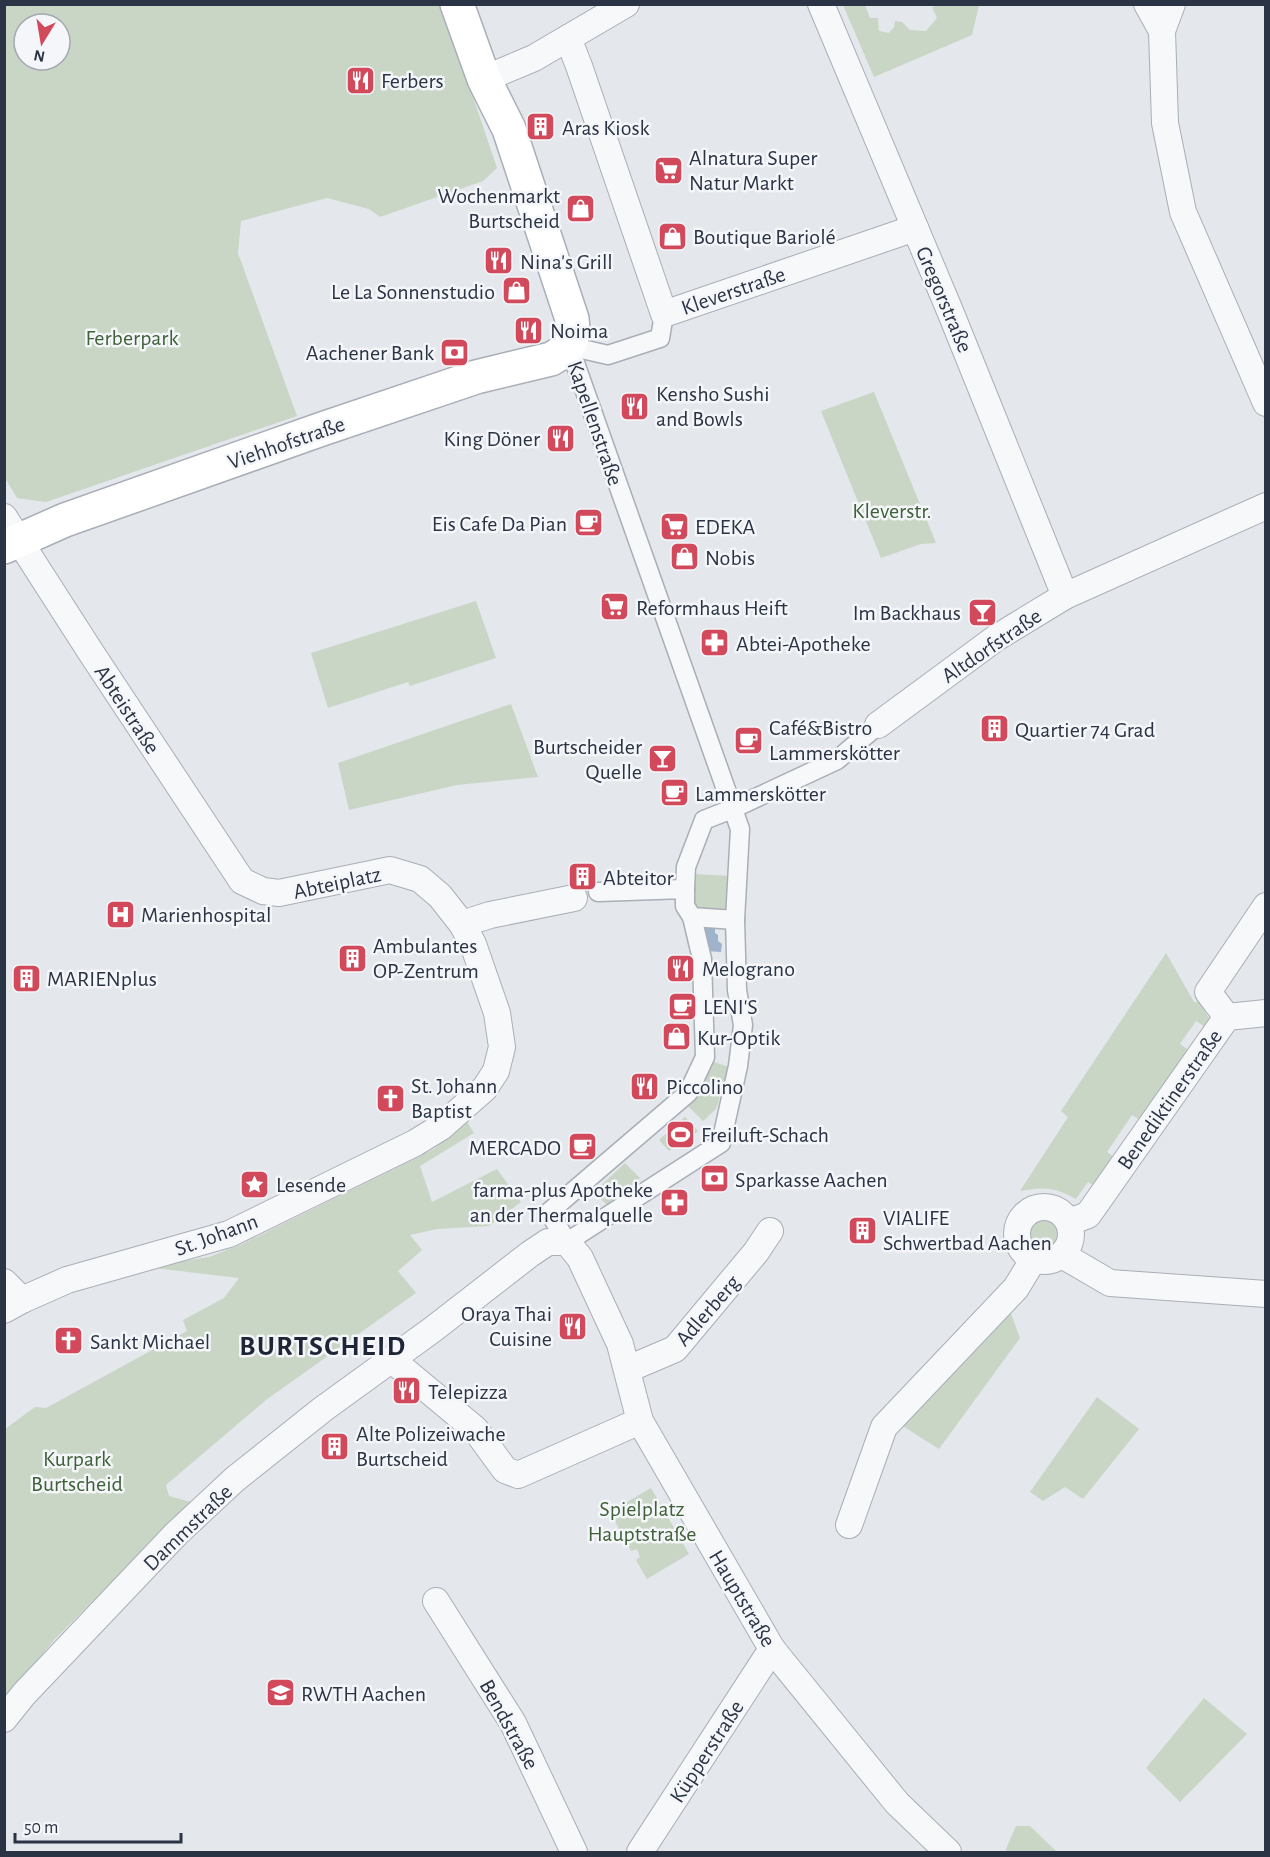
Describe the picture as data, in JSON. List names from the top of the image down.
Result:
{
  "streets": {
    "main road": ["Kapellenstraße", "Viehhofstraße"],
    "street": [
      "Kleverstraße",
      "Gregorstraße",
      "Altdorfstraße",
      "Abteistraße",
      "Abteiplatz",
      "Benediktinerstraße",
      "St. Johann",
      "Adlerberg",
      "Dammstraße",
      "Hauptstraße",
      "Bendstraße",
      "Küpperstraße"
    ]
  },
  "crossings": [
    ["Kleverstraße", "Gregorstraße"],
    ["Kleverstraße", "Kapellenstraße"],
    ["Kleverstraße", "Viehhofstraße"],
    ["Gregorstraße", "Altdorfstraße"],
    ["Kapellenstraße", "Viehhofstraße"],
    ["Kapellenstraße", "Altdorfstraße"],
    ["Kapellenstraße", "Dammstraße"],
    ["Kapellenstraße", "Hauptstraße"],
    ["Viehhofstraße", "Abteistraße"],
    ["Abteistraße", "Abteiplatz"],
    ["Abteiplatz", "St. Johann"],
    ["Adlerberg", "Hauptstraße"],
    ["Dammstraße", "Hauptstraße"],
    ["Hauptstraße", "Küpperstraße"]
  ],
  "districts": ["BURTSCHEID"],
  "parks": [
    "Ferberpark",
    "Kleverstr.",
    "Kurpark Burtscheid",
    "Spielplatz Hauptstraße"
  ],
  "places": {
    "restaurant": [
      "Ferbers",
      "Nina's Grill",
      "Noima",
      "Kensho Sushi and Bowls",
      "King Döner",
      "Melograno",
      "Piccolino",
      "Oraya Thai Cuisine",
      "Telepizza"
    ],
    "building": [
      "Aras Kiosk",
      "Quartier 74 Grad",
      "Abteitor",
      "Ambulantes OP-Zentrum",
      "MARIENplus",
      "VIALIFE Schwertbad Aachen",
      "Alte Polizeiwache Burtscheid"
    ],
    "supermarket": ["Alnatura Super Natur Markt", "EDEKA", "Reformhaus Heift"],
    "shop": [
      "Wochenmarkt Burtscheid",
      "Boutique Bariolé",
      "Le La Sonnenstudio",
      "Nobis",
      "Kur-Optik"
    ],
    "bank": ["Aachener Bank", "Sparkasse Aachen"],
    "cafe": [
      "Eis Cafe Da Pian",
      "Café&Bistro Lammerskötter",
      "Lammerskötter",
      "LENI'S",
      "MERCADO"
    ],
    "bar": ["Im Backhaus", "Burtscheider Quelle"],
    "pharmacy": ["Abtei-Apotheke", "farma-plus Apotheke an der Thermalquelle"],
    "hospital": ["Marienhospital"],
    "church": ["St. Johann Baptist", "Sankt Michael"],
    "sports": ["Freiluft-Schach"],
    "place": ["Lesende"],
    "school or university": ["RWTH Aachen"]
  },
  "scale_bar": "50 m",
  "north": "bottom"
}
